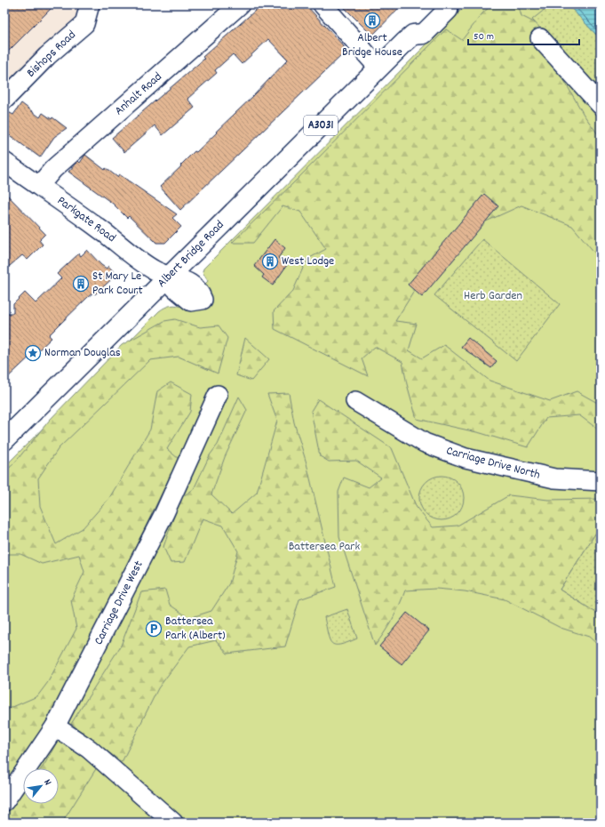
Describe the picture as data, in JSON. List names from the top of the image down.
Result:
{
  "streets": {
    "main road": ["A3031", "Albert Bridge Road"],
    "street": [
      "Bishops Road",
      "Anhalt Road",
      "Parkgate Road",
      "Carriage Drive North",
      "Carriage Drive West"
    ]
  },
  "crossings": [
    ["Anhalt Road", "Parkgate Road"],
    ["A3031", "Albert Bridge Road"],
    ["Parkgate Road", "Albert Bridge Road"]
  ],
  "parks": ["Herb Garden", "Battersea Park"],
  "places": {
    "building": ["Albert Bridge House", "West Lodge", "St Mary Le Park Court"],
    "place": ["Norman Douglas"],
    "parking": ["Battersea Park (Albert)"]
  },
  "scale_bar": "50 m",
  "north": "top right"
}
